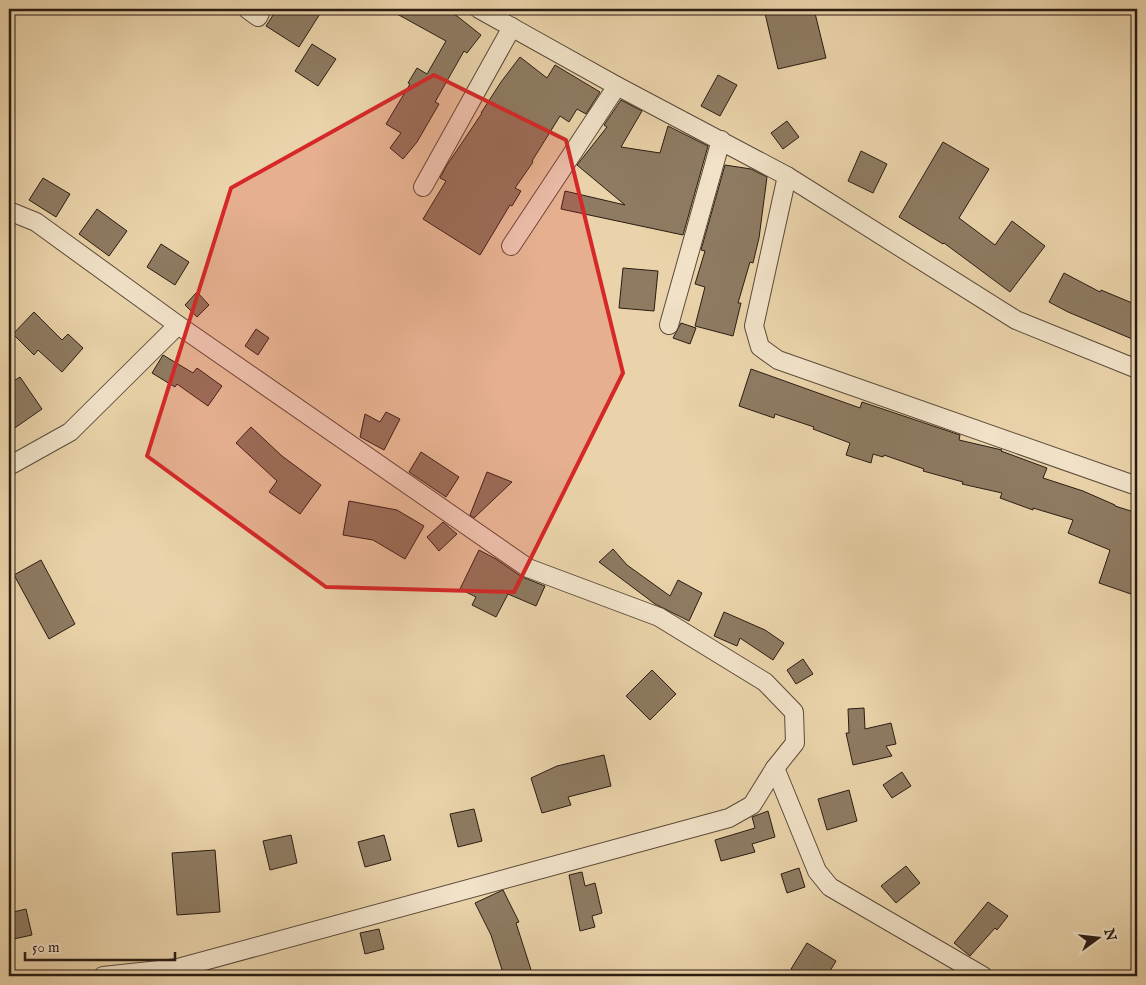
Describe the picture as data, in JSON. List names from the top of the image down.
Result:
{
  "scale_bar": "50 m",
  "north": "right"
}
